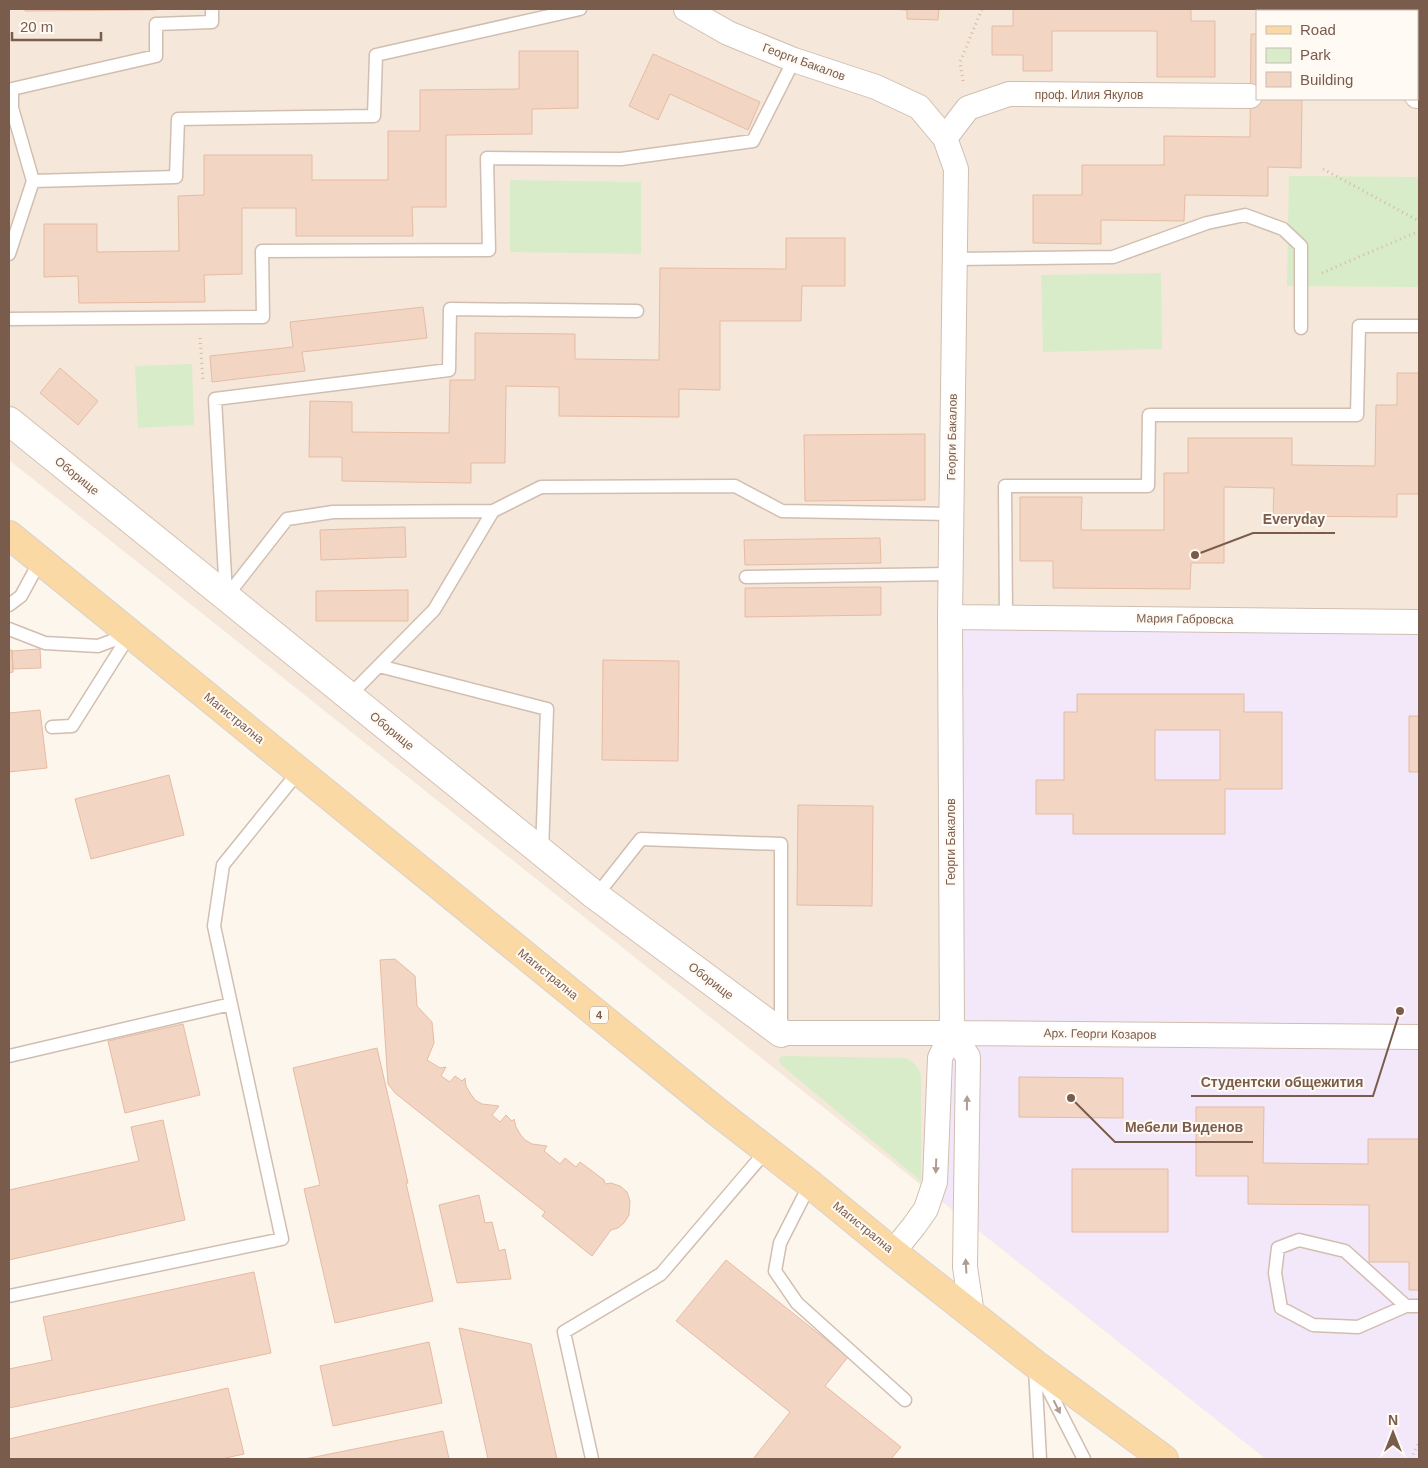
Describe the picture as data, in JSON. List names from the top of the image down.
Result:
{
  "streets": {
    "main road": ["Магистрална", "4"],
    "street": [
      "Георги Бакалов",
      "проф. Илия Якулов",
      "Оборище",
      "Мария Габровска",
      "Арх. Георги Козаров"
    ]
  },
  "crossings": [
    ["Георги Бакалов", "Мария Габровска"],
    ["Георги Бакалов", "Магистрална"],
    ["Георги Бакалов", "Арх. Георги Козаров"],
    ["Оборище", "Арх. Георги Козаров"]
  ],
  "places": ["Everyday", "Студентски общежития", "Мебели Виденов"],
  "legend": ["Road", "Park", "Building"],
  "scale_bar": "20 m",
  "north": "top"
}
